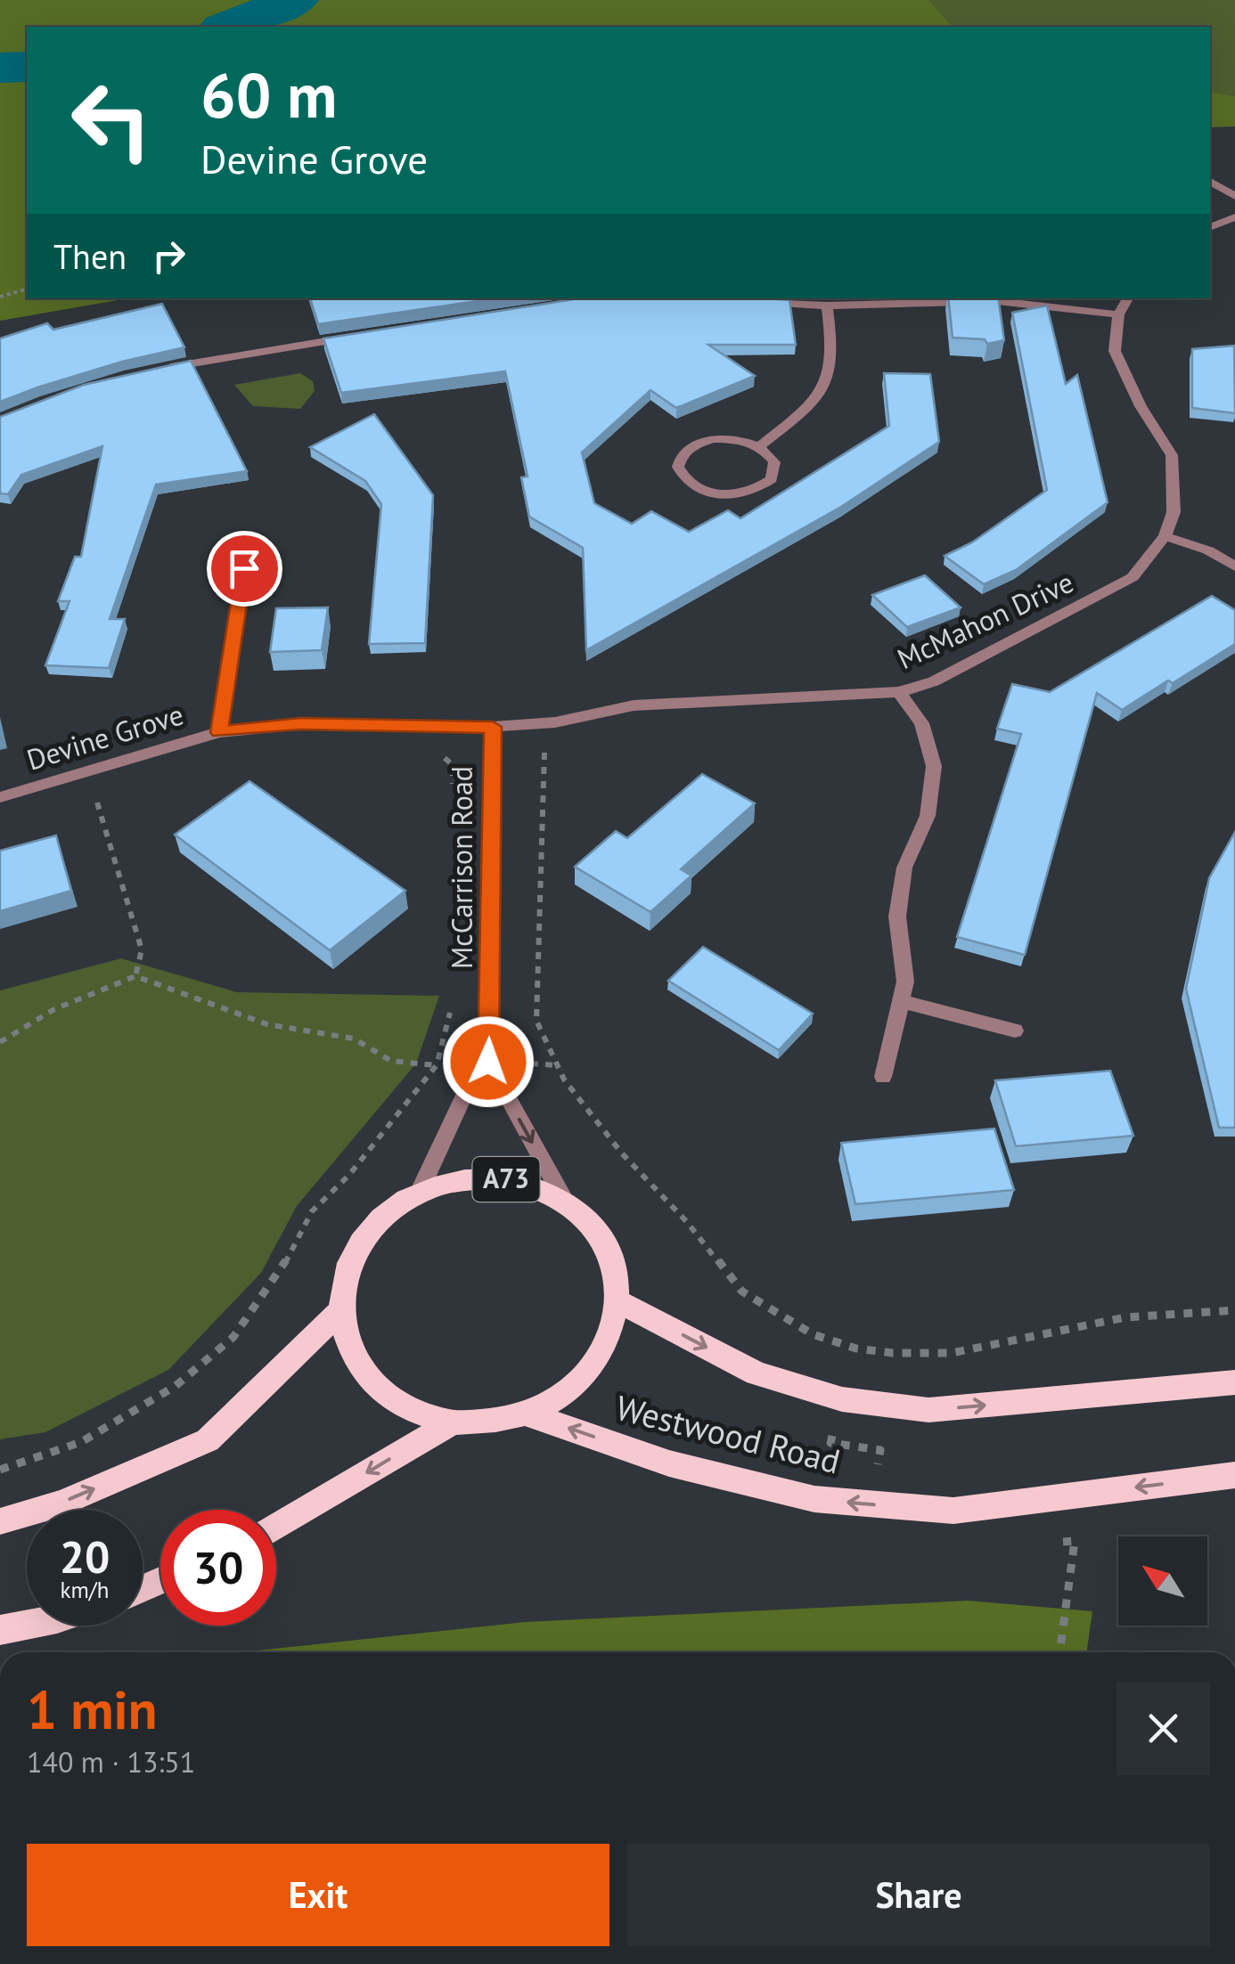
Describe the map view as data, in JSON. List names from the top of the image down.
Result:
{
  "streets": {
    "main road": ["A73", "Westwood Road"],
    "street": ["McMahon Drive", "Devine Grove", "McCarrison Road"]
  },
  "crossings": [
    ["McMahon Drive", "Devine Grove"],
    ["McMahon Drive", "McCarrison Road"],
    ["Devine Grove", "McCarrison Road"],
    ["McCarrison Road", "A73"],
    ["McCarrison Road", "Westwood Road"],
    ["A73", "Westwood Road"]
  ],
  "north": "top left",
  "page": {
    "turn": ["60 m", "Devine Grove"],
    "then": "Then",
    "speed": "20 km/h",
    "limit": "30",
    "heading": ["1 min", "140 m · 13:51"],
    "buttons": ["Exit", "Share"]
  }
}
